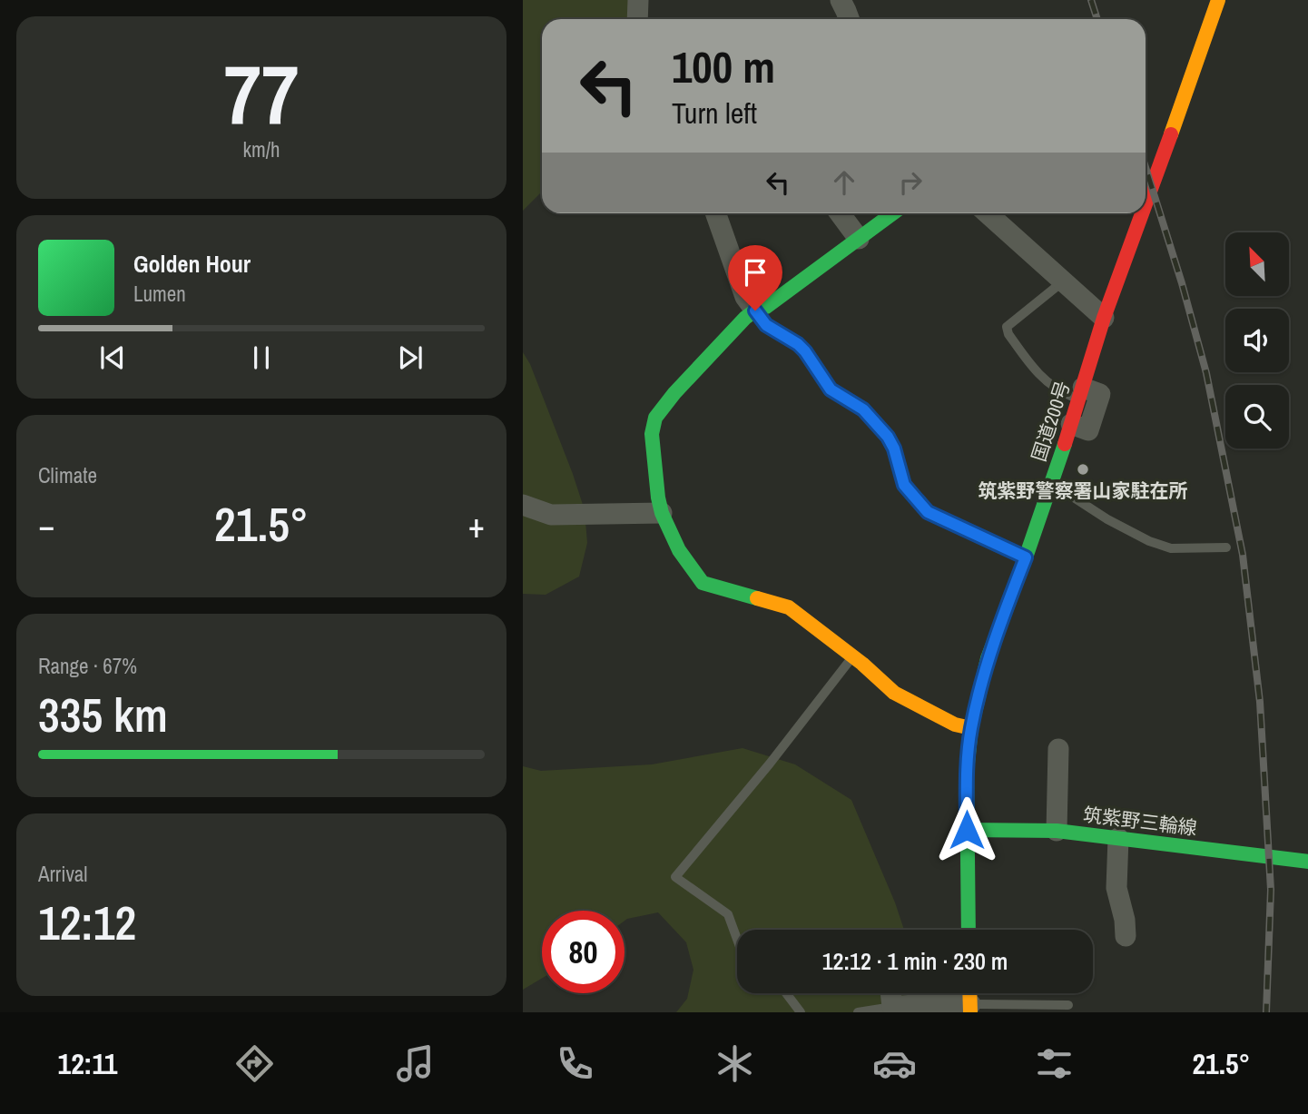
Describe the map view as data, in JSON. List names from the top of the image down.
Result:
{
  "streets": {
    "main road": ["国道200号", "筑紫野三輪線"]
  },
  "crossings": [
    ["国道200号", "筑紫野三輪線"]
  ],
  "places": ["筑紫野警察署山家駐在所"],
  "north": "top left",
  "page": {
    "tile": [
      ["77", "km/h"],
      "Climate",
      ["Range · 67%", "335 km"],
      ["Arrival", "12:12"]
    ],
    "turn": ["100 m", "Turn left"],
    "song": ["Golden Hour", "Lumen"],
    "heat": ["−", "21.5°", "+"],
    "limit": "80",
    "trip": "12:12 · 1 min · 230 m",
    "tabs": ["12:11", "21.5°"]
  }
}
